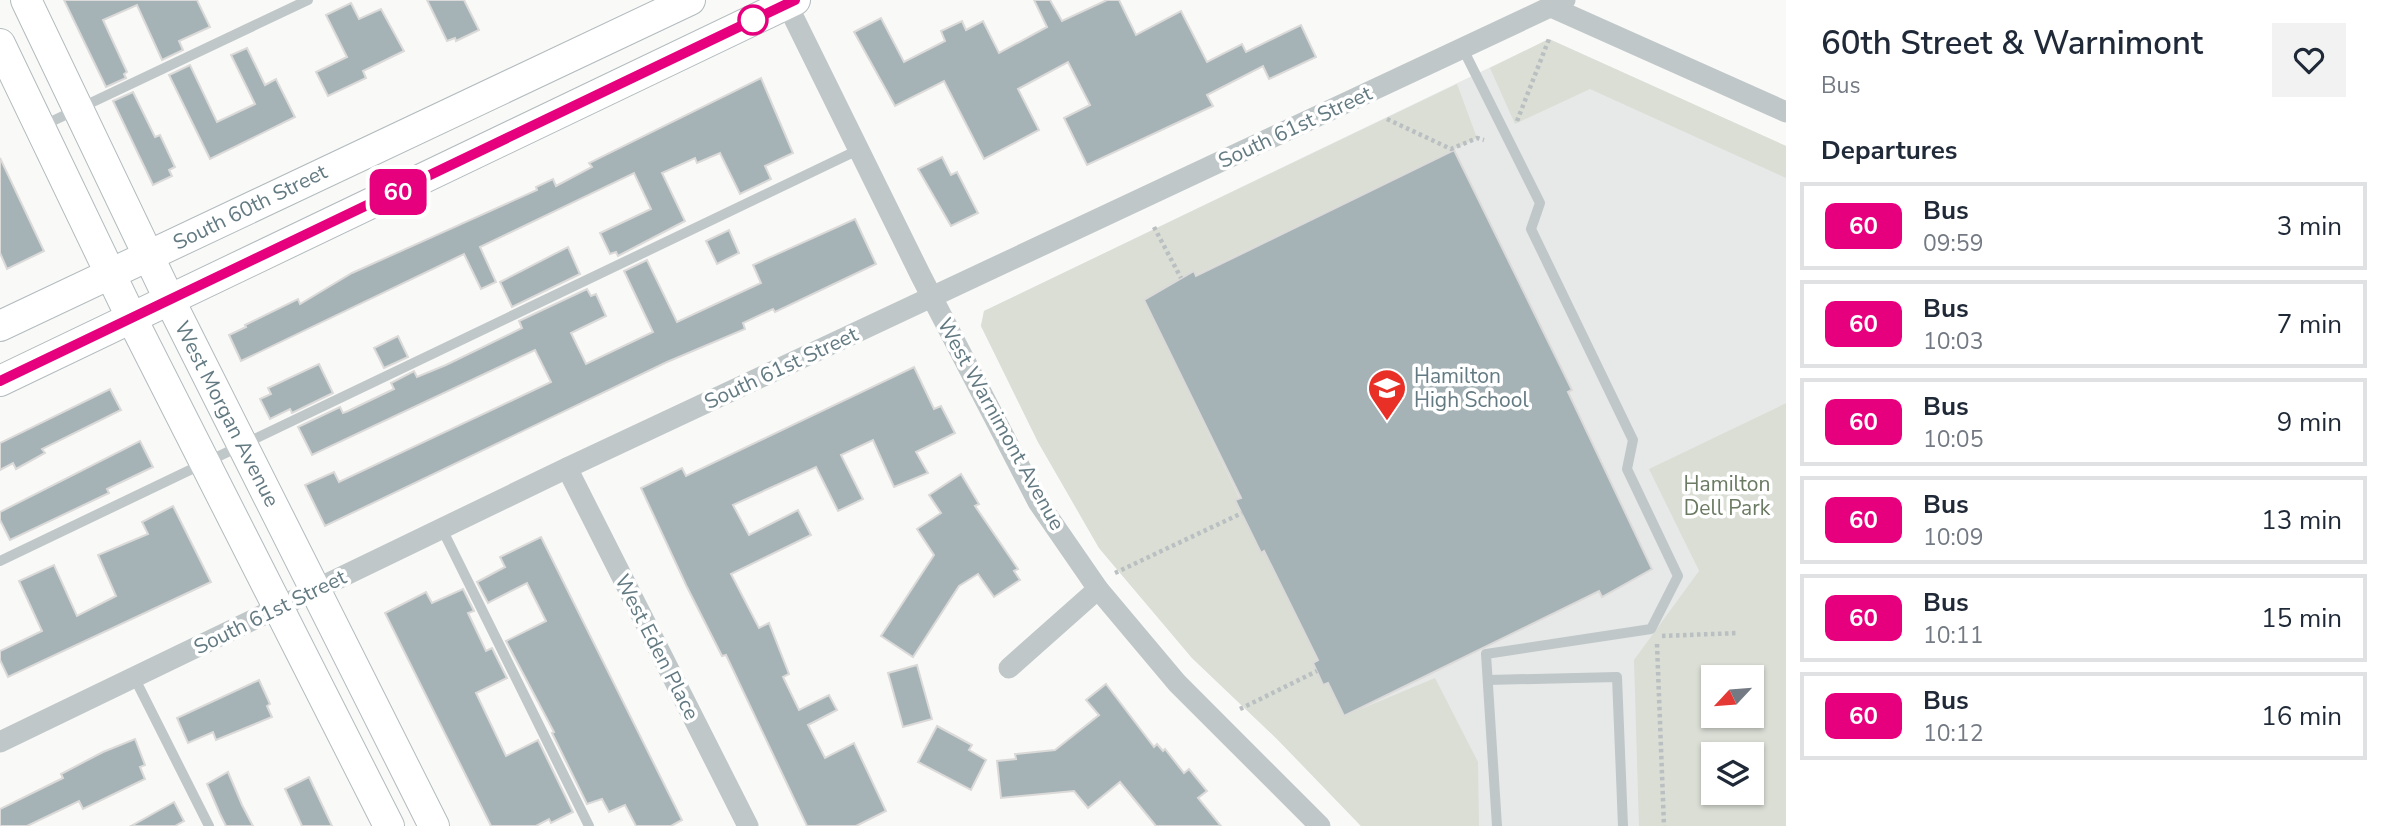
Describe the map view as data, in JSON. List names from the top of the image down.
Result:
{
  "streets": {
    "street": [
      "South 61st Street",
      "South 60th Street",
      "West Morgan Avenue",
      "West Warnimont Avenue",
      "West Eden Place"
    ]
  },
  "crossings": [
    ["South 61st Street", "West Morgan Avenue"],
    ["South 61st Street", "West Warnimont Avenue"],
    ["South 61st Street", "West Eden Place"],
    ["South 60th Street", "West Morgan Avenue"]
  ],
  "parks": ["Hamilton Dell Park"],
  "places": {
    "school or university": ["Hamilton High School"]
  },
  "lines": ["bus line 60"],
  "north": "bottom left",
  "page": {
    "on_map": "60",
    "heading": [
      ["60th Street & Warnimont", "Bus"],
      "Departures"
    ],
    "list": [
      {
        "mark": "60",
        "name": "Bus",
        "note": "09:59",
        "value": "3 min"
      },
      {
        "mark": "60",
        "name": "Bus",
        "note": "10:03",
        "value": "7 min"
      },
      {
        "mark": "60",
        "name": "Bus",
        "note": "10:05",
        "value": "9 min"
      },
      {
        "mark": "60",
        "name": "Bus",
        "note": "10:09",
        "value": "13 min"
      },
      {
        "mark": "60",
        "name": "Bus",
        "note": "10:11",
        "value": "15 min"
      },
      {
        "mark": "60",
        "name": "Bus",
        "note": "10:12",
        "value": "16 min"
      }
    ]
  }
}
